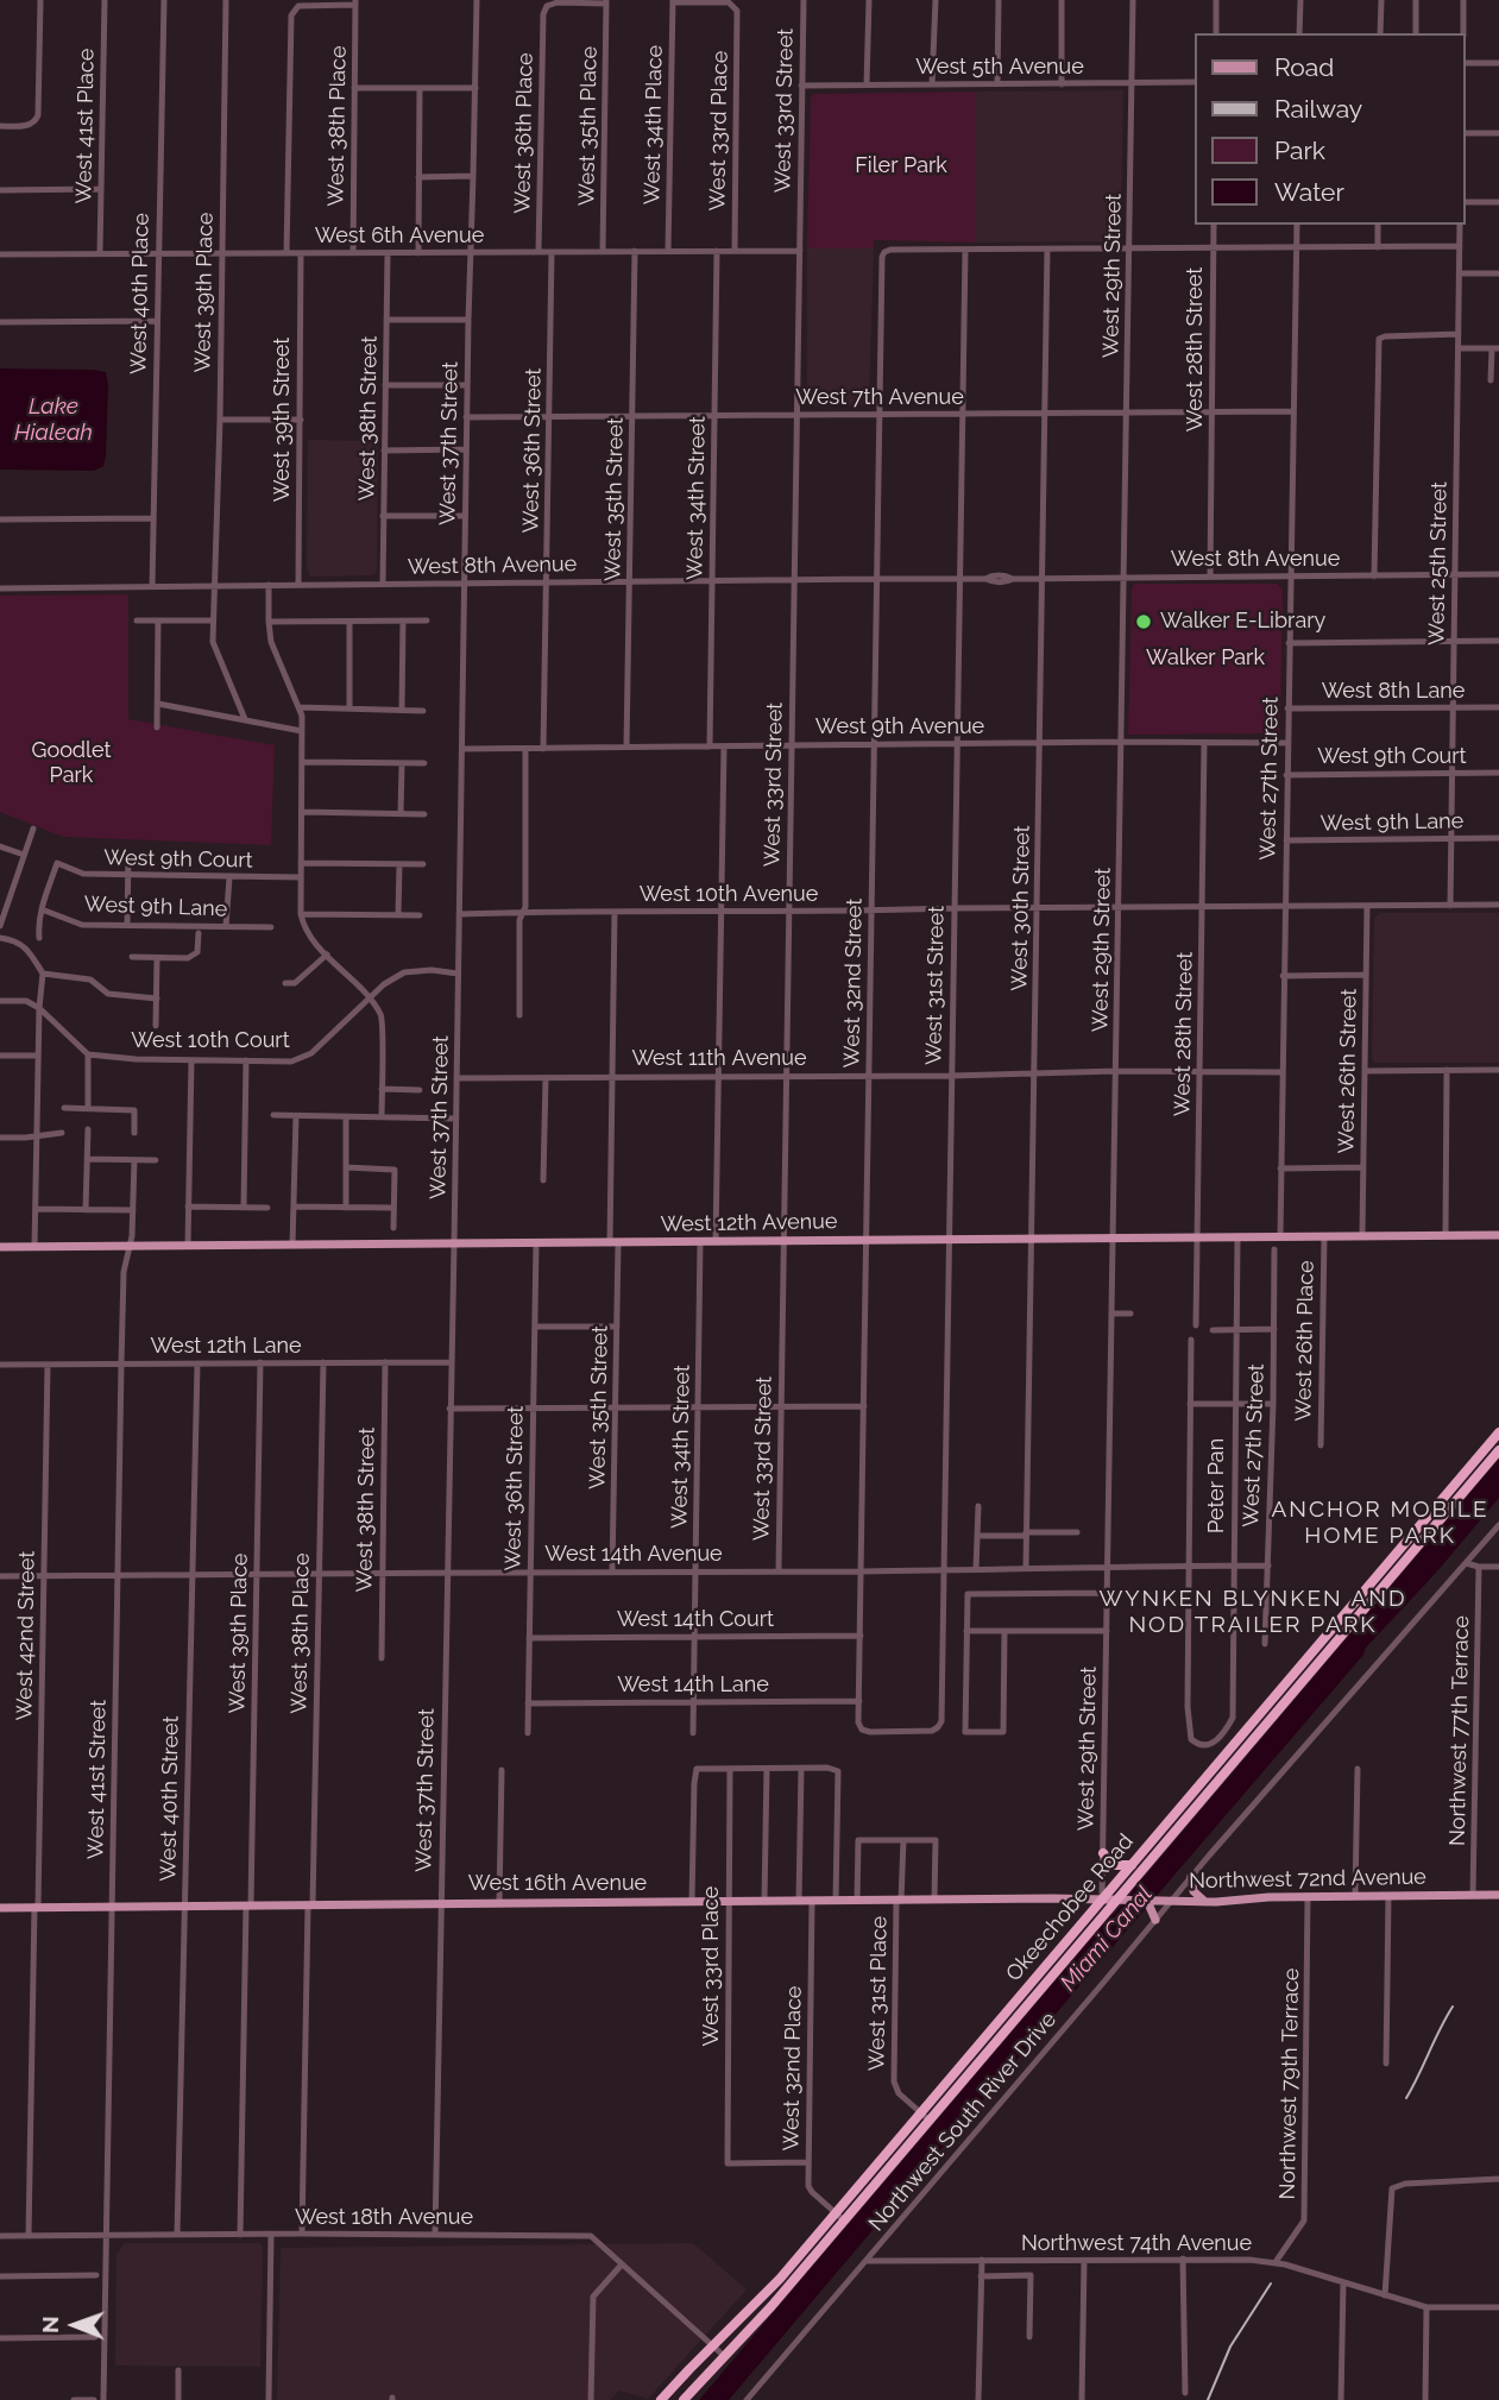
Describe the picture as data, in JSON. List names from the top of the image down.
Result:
{
  "streets": {
    "highway": ["Okeechobee Road"],
    "main road": ["West 12th Avenue", "Northwest 72nd Avenue", "West 16th Avenue"],
    "street": [
      "West 5th Avenue",
      "West 33rd Street",
      "West 34th Place",
      "West 41st Place",
      "West 38th Place",
      "West 35th Place",
      "West 33rd Place",
      "West 36th Place",
      "West 6th Avenue",
      "West 29th Street",
      "West 39th Place",
      "West 40th Place",
      "West 28th Street",
      "West 7th Avenue",
      "West 38th Street",
      "West 39th Street",
      "West 37th Street",
      "West 36th Street",
      "West 34th Street",
      "West 35th Street",
      "West 8th Avenue",
      "West 25th Street",
      "West 8th Lane",
      "West 9th Avenue",
      "West 9th Court",
      "West 27th Street",
      "West 9th Lane",
      "West 10th Avenue",
      "West 30th Street",
      "West 32nd Street",
      "West 31st Street",
      "West 10th Court",
      "West 11th Avenue",
      "West 26th Street",
      "West 26th Place",
      "West 12th Lane",
      "Peter Pan",
      "West 14th Avenue",
      "West 14th Court",
      "West 42nd Street",
      "West 14th Lane",
      "Northwest 77th Terrace",
      "West 41st Street",
      "West 40th Street",
      "West 31st Place",
      "West 32nd Place",
      "Northwest 79th Terrace",
      "Northwest South River Drive",
      "West 18th Avenue",
      "Northwest 74th Avenue"
    ]
  },
  "crossings": [
    ["West 5th Avenue", "West 33rd Street"],
    ["West 5th Avenue", "West 29th Street"],
    ["West 33rd Street", "West 6th Avenue"],
    ["West 33rd Street", "West 7th Avenue"],
    ["West 33rd Street", "West 8th Avenue"],
    ["West 33rd Street", "West 9th Avenue"],
    ["West 33rd Street", "West 10th Avenue"],
    ["West 33rd Street", "West 11th Avenue"],
    ["West 33rd Street", "West 12th Avenue"],
    ["West 33rd Street", "West 14th Avenue"],
    ["West 34th Place", "West 33rd Place"],
    ["West 34th Place", "West 6th Avenue"],
    ["West 41st Place", "West 6th Avenue"],
    ["West 38th Place", "West 6th Avenue"],
    ["West 38th Place", "West 12th Lane"],
    ["West 38th Place", "West 14th Avenue"],
    ["West 38th Place", "West 16th Avenue"],
    ["West 38th Place", "West 18th Avenue"],
    ["West 35th Place", "West 36th Place"],
    ["West 35th Place", "West 6th Avenue"],
    ["West 33rd Place", "West 6th Avenue"],
    ["West 33rd Place", "West 16th Avenue"],
    ["West 33rd Place", "West 32nd Place"],
    ["West 36th Place", "West 6th Avenue"],
    ["West 6th Avenue", "West 39th Place"],
    ["West 6th Avenue", "West 40th Place"],
    ["West 6th Avenue", "West 38th Street"],
    ["West 6th Avenue", "West 39th Street"],
    ["West 6th Avenue", "West 37th Street"],
    ["West 6th Avenue", "West 36th Street"],
    ["West 6th Avenue", "West 34th Street"],
    ["West 6th Avenue", "West 35th Street"],
    ["West 29th Street", "West 7th Avenue"],
    ["West 29th Street", "West 8th Avenue"],
    ["West 29th Street", "West 9th Avenue"],
    ["West 29th Street", "West 10th Avenue"],
    ["West 29th Street", "West 11th Avenue"],
    ["West 29th Street", "West 12th Avenue"],
    ["West 29th Street", "West 14th Avenue"],
    ["West 29th Street", "West 16th Avenue"],
    ["West 29th Street", "Okeechobee Road"],
    ["West 39th Place", "West 8th Avenue"],
    ["West 39th Place", "West 12th Lane"],
    ["West 39th Place", "West 14th Avenue"],
    ["West 39th Place", "West 16th Avenue"],
    ["West 39th Place", "West 18th Avenue"],
    ["West 40th Place", "West 8th Avenue"],
    ["West 28th Street", "West 7th Avenue"],
    ["West 28th Street", "West 8th Avenue"],
    ["West 28th Street", "West 9th Avenue"],
    ["West 28th Street", "West 10th Avenue"],
    ["West 28th Street", "West 11th Avenue"],
    ["West 28th Street", "West 12th Avenue"],
    ["West 7th Avenue", "West 37th Street"],
    ["West 7th Avenue", "West 36th Street"],
    ["West 7th Avenue", "West 34th Street"],
    ["West 7th Avenue", "West 35th Street"],
    ["West 7th Avenue", "West 27th Street"],
    ["West 7th Avenue", "West 30th Street"],
    ["West 7th Avenue", "West 32nd Street"],
    ["West 7th Avenue", "West 31st Street"],
    ["West 38th Street", "West 8th Avenue"],
    ["West 38th Street", "West 12th Lane"],
    ["West 38th Street", "West 14th Avenue"],
    ["West 39th Street", "West 8th Avenue"],
    ["West 37th Street", "West 8th Avenue"],
    ["West 37th Street", "West 9th Avenue"],
    ["West 37th Street", "West 10th Avenue"],
    ["West 37th Street", "West 10th Court"],
    ["West 37th Street", "West 11th Avenue"],
    ["West 37th Street", "West 12th Avenue"],
    ["West 37th Street", "West 12th Lane"],
    ["West 37th Street", "West 14th Avenue"],
    ["West 37th Street", "West 16th Avenue"],
    ["West 37th Street", "West 18th Avenue"],
    ["West 36th Street", "West 8th Avenue"],
    ["West 36th Street", "West 9th Avenue"],
    ["West 36th Street", "West 12th Avenue"],
    ["West 36th Street", "West 14th Avenue"],
    ["West 36th Street", "West 14th Court"],
    ["West 36th Street", "West 14th Lane"],
    ["West 34th Street", "West 8th Avenue"],
    ["West 34th Street", "West 9th Avenue"],
    ["West 34th Street", "West 12th Avenue"],
    ["West 34th Street", "West 14th Avenue"],
    ["West 34th Street", "West 14th Court"],
    ["West 34th Street", "West 14th Lane"],
    ["West 35th Street", "West 8th Avenue"],
    ["West 35th Street", "West 9th Avenue"],
    ["West 35th Street", "West 10th Avenue"],
    ["West 35th Street", "West 11th Avenue"],
    ["West 35th Street", "West 12th Avenue"],
    ["West 35th Street", "West 14th Avenue"],
    ["West 8th Avenue", "West 25th Street"],
    ["West 8th Avenue", "West 27th Street"],
    ["West 8th Avenue", "West 30th Street"],
    ["West 8th Avenue", "West 32nd Street"],
    ["West 8th Avenue", "West 31st Street"],
    ["West 25th Street", "West 8th Lane"],
    ["West 25th Street", "West 9th Court"],
    ["West 25th Street", "West 9th Lane"],
    ["West 25th Street", "West 10th Avenue"],
    ["West 8th Lane", "West 27th Street"],
    ["West 9th Avenue", "West 27th Street"],
    ["West 9th Avenue", "West 30th Street"],
    ["West 9th Avenue", "West 32nd Street"],
    ["West 9th Avenue", "West 31st Street"],
    ["West 9th Court", "West 27th Street"],
    ["West 9th Court", "West 9th Lane"],
    ["West 27th Street", "West 9th Lane"],
    ["West 27th Street", "West 10th Avenue"],
    ["West 27th Street", "West 11th Avenue"],
    ["West 27th Street", "West 12th Avenue"],
    ["West 27th Street", "West 14th Avenue"],
    ["West 10th Avenue", "West 30th Street"],
    ["West 10th Avenue", "West 32nd Street"],
    ["West 10th Avenue", "West 31st Street"],
    ["West 10th Avenue", "West 26th Street"],
    ["West 30th Street", "West 11th Avenue"],
    ["West 30th Street", "West 12th Avenue"],
    ["West 30th Street", "West 14th Avenue"],
    ["West 32nd Street", "West 31st Street"],
    ["West 32nd Street", "West 11th Avenue"],
    ["West 32nd Street", "West 12th Avenue"],
    ["West 32nd Street", "West 14th Avenue"],
    ["West 32nd Street", "West 14th Court"],
    ["West 32nd Street", "West 14th Lane"],
    ["West 31st Street", "West 11th Avenue"],
    ["West 31st Street", "West 12th Avenue"],
    ["West 31st Street", "West 14th Avenue"],
    ["West 26th Street", "West 12th Avenue"],
    ["West 12th Avenue", "West 26th Place"],
    ["West 12th Avenue", "Peter Pan"],
    ["West 12th Avenue", "West 41st Street"],
    ["West 12th Lane", "West 42nd Street"],
    ["West 12th Lane", "West 41st Street"],
    ["West 12th Lane", "West 40th Street"],
    ["Peter Pan", "West 14th Avenue"],
    ["West 14th Avenue", "West 42nd Street"],
    ["West 14th Avenue", "West 41st Street"],
    ["West 14th Avenue", "West 40th Street"],
    ["West 42nd Street", "West 16th Avenue"],
    ["West 42nd Street", "West 18th Avenue"],
    ["Northwest 77th Terrace", "Northwest 72nd Avenue"],
    ["West 41st Street", "West 16th Avenue"],
    ["West 41st Street", "West 18th Avenue"],
    ["West 40th Street", "West 16th Avenue"],
    ["West 40th Street", "West 18th Avenue"],
    ["Northwest 72nd Avenue", "West 16th Avenue"],
    ["Northwest 72nd Avenue", "Okeechobee Road"],
    ["Northwest 72nd Avenue", "Northwest 79th Terrace"],
    ["Northwest 72nd Avenue", "Northwest South River Drive"],
    ["West 16th Avenue", "Okeechobee Road"],
    ["West 16th Avenue", "West 31st Place"],
    ["West 16th Avenue", "West 32nd Place"],
    ["Okeechobee Road", "West 31st Place"],
    ["Okeechobee Road", "West 32nd Place"],
    ["Okeechobee Road", "West 18th Avenue"],
    ["Northwest 79th Terrace", "Northwest 74th Avenue"],
    ["Northwest South River Drive", "Northwest 74th Avenue"]
  ],
  "districts": ["ANCHOR MOBILE HOME PARK", "WYNKEN BLYNKEN AND NOD TRAILER PARK"],
  "water": ["Lake Hialeah", "Miami Canal"],
  "parks": ["Filer Park", "Walker Park", "Goodlet Park"],
  "places": ["Walker E-Library"],
  "legend": [
    "Road",
    "Railway",
    "Park",
    "Water"
  ],
  "north": "left"
}
